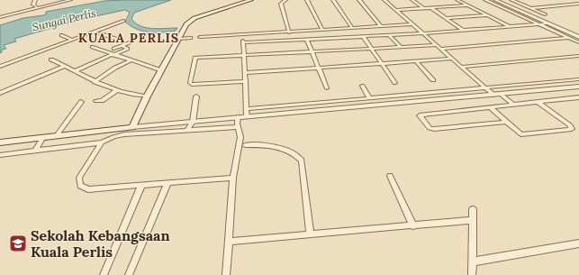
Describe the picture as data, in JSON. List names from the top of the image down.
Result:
{
  "districts": ["KUALA PERLIS"],
  "water": ["Sungai Perlis"],
  "places": {
    "school or university": ["Sekolah Kebangsaan Kuala Perlis"]
  }
}
